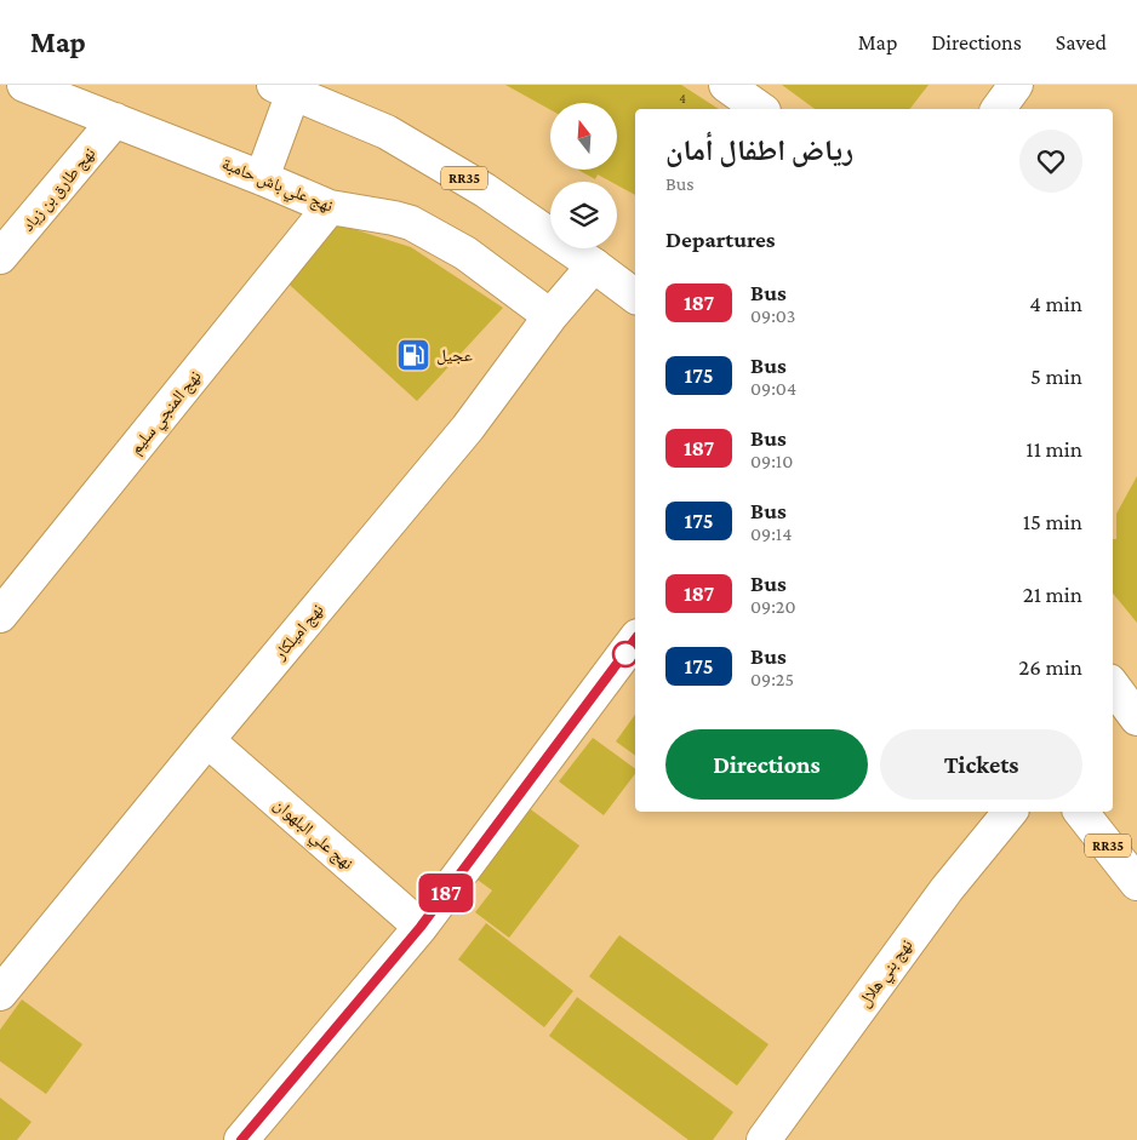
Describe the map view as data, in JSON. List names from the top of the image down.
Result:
{
  "streets": {
    "street": [
      "RR35",
      "نهج علي باش حامبة",
      "نهج طارق بن زياد",
      "نهج المنجي سليم",
      "نهج اميلكار",
      "نهج علي البلهوان",
      "نهج بني هلال"
    ]
  },
  "crossings": [
    ["RR35", "نهج اميلكار"],
    ["نهج علي باش حامبة", "نهج طارق بن زياد"],
    ["نهج علي باش حامبة", "نهج المنجي سليم"],
    ["نهج علي باش حامبة", "نهج اميلكار"],
    ["نهج اميلكار", "نهج علي البلهوان"]
  ],
  "places": {
    "fuel station": ["عجيل"]
  },
  "lines": ["bus line 187"],
  "house_numbers": ["4"],
  "north": "top",
  "page": {
    "header": "Map",
    "nav": ["Map", "Directions", "Saved"],
    "on_map": "187",
    "heading": [
      ["رياض اطفال أمان", "Bus"],
      "Departures"
    ],
    "list": [
      {
        "mark": "187",
        "name": "Bus",
        "note": "09:03",
        "value": "4 min"
      },
      {
        "mark": "175",
        "name": "Bus",
        "note": "09:04",
        "value": "5 min"
      },
      {
        "mark": "187",
        "name": "Bus",
        "note": "09:10",
        "value": "11 min"
      },
      {
        "mark": "175",
        "name": "Bus",
        "note": "09:14",
        "value": "15 min"
      },
      {
        "mark": "187",
        "name": "Bus",
        "note": "09:20",
        "value": "21 min"
      },
      {
        "mark": "175",
        "name": "Bus",
        "note": "09:25",
        "value": "26 min"
      }
    ],
    "buttons": ["Directions", "Tickets"]
  }
}
